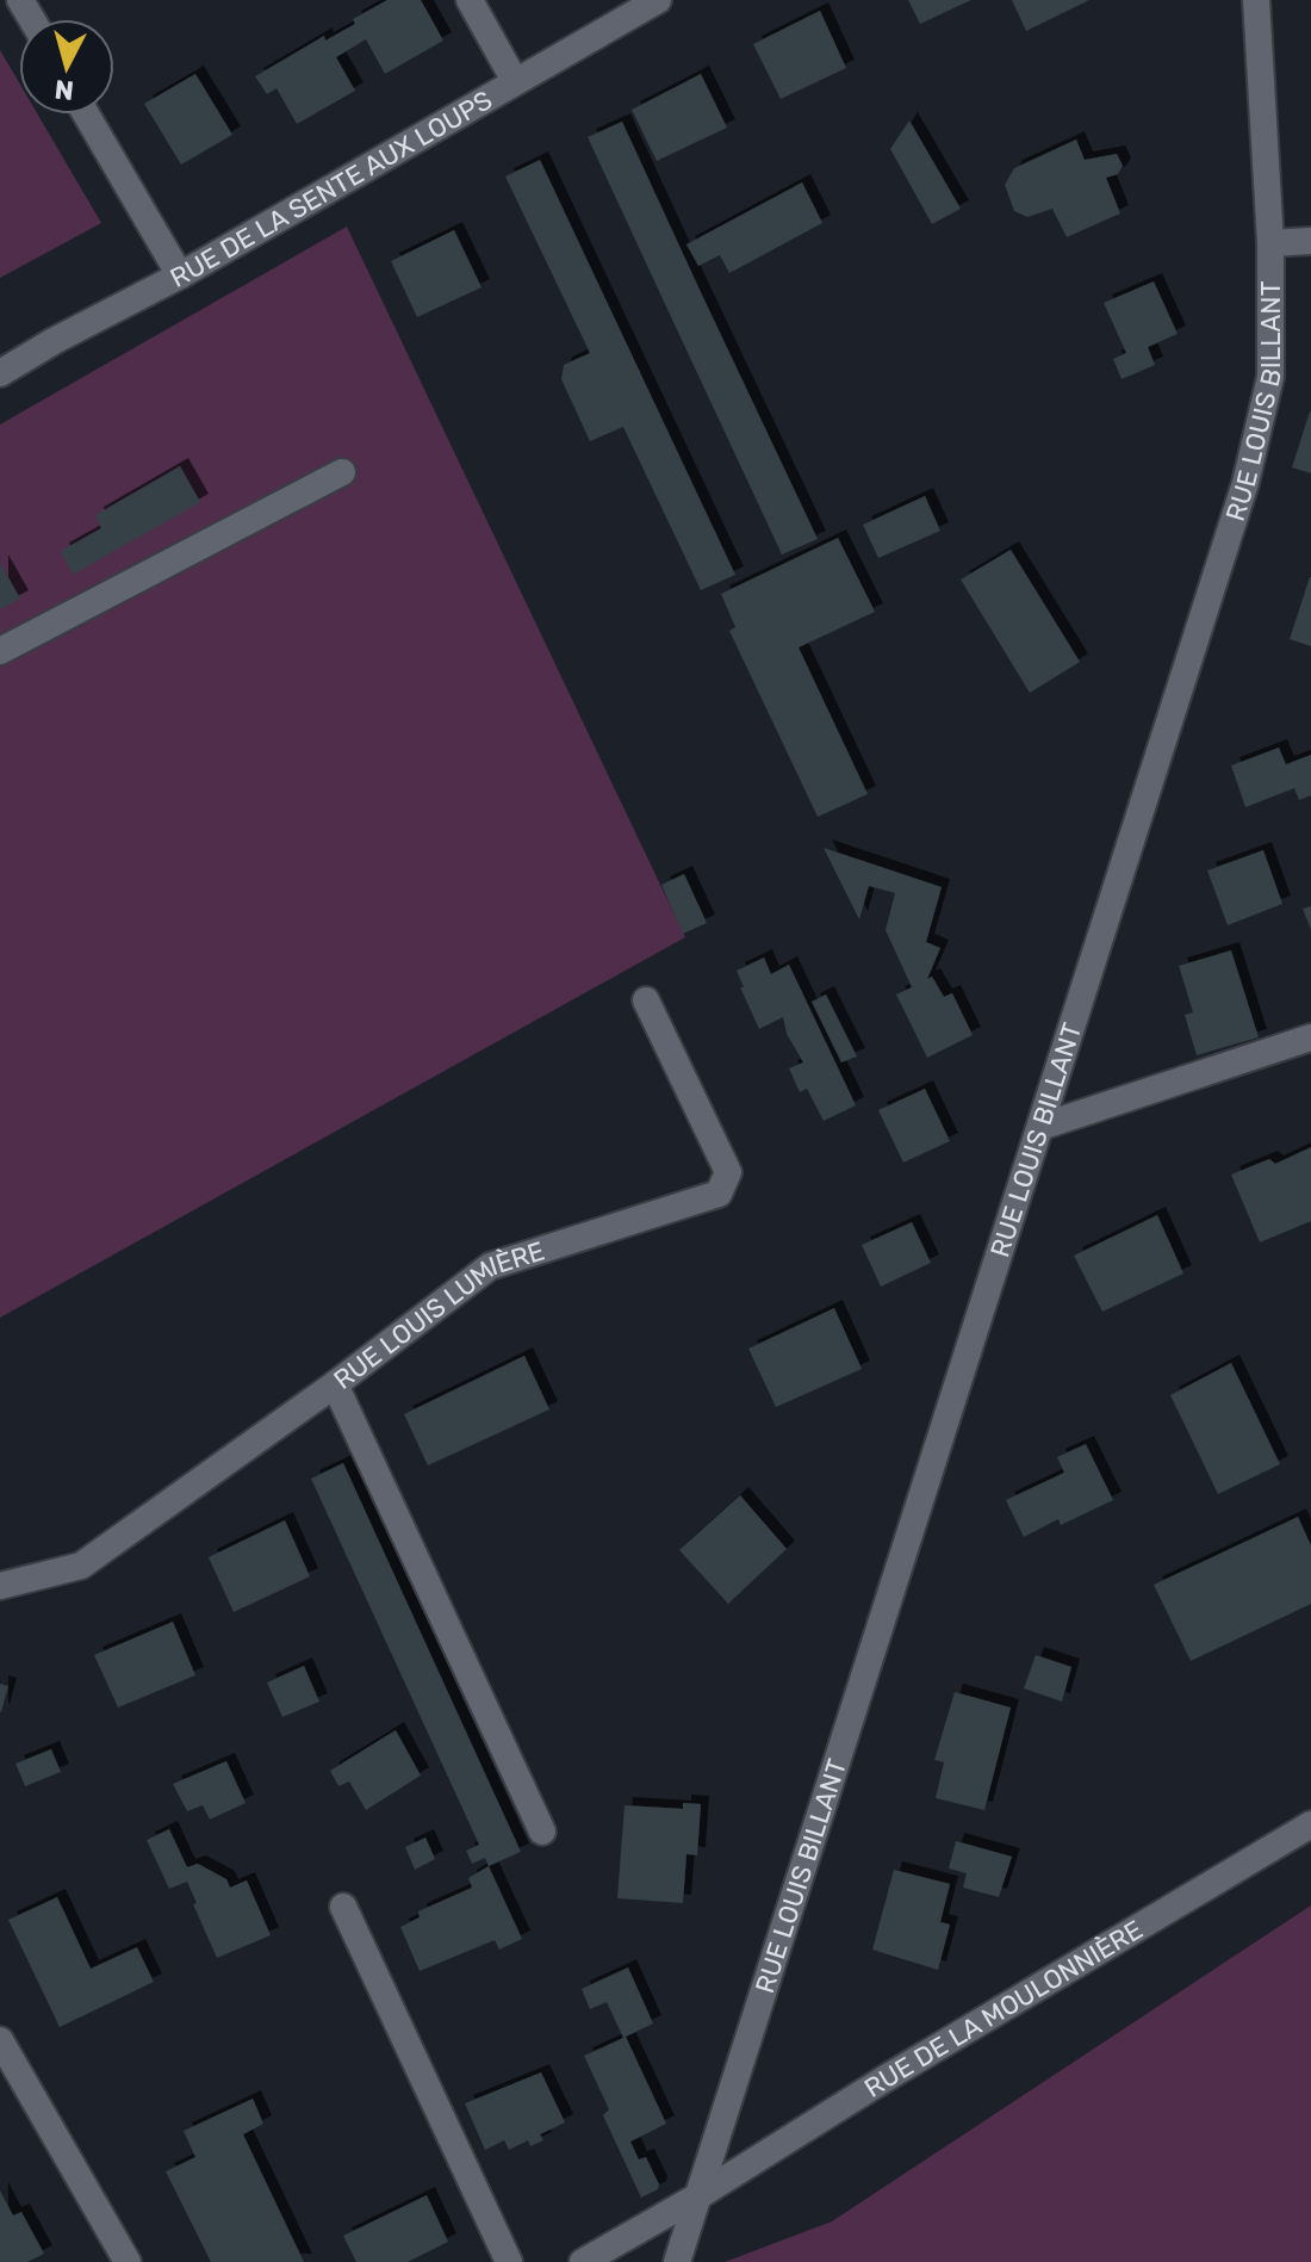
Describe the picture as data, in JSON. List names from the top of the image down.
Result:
{
  "streets": {
    "street": [
      "RUE DE LA SENTE AUX LOUPS",
      "RUE LOUIS BILLANT",
      "RUE LOUIS LUMIÈRE",
      "RUE DE LA MOULONNIÈRE"
    ]
  },
  "crossings": [
    ["RUE LOUIS BILLANT", "RUE DE LA MOULONNIÈRE"]
  ],
  "north": "bottom"
}
